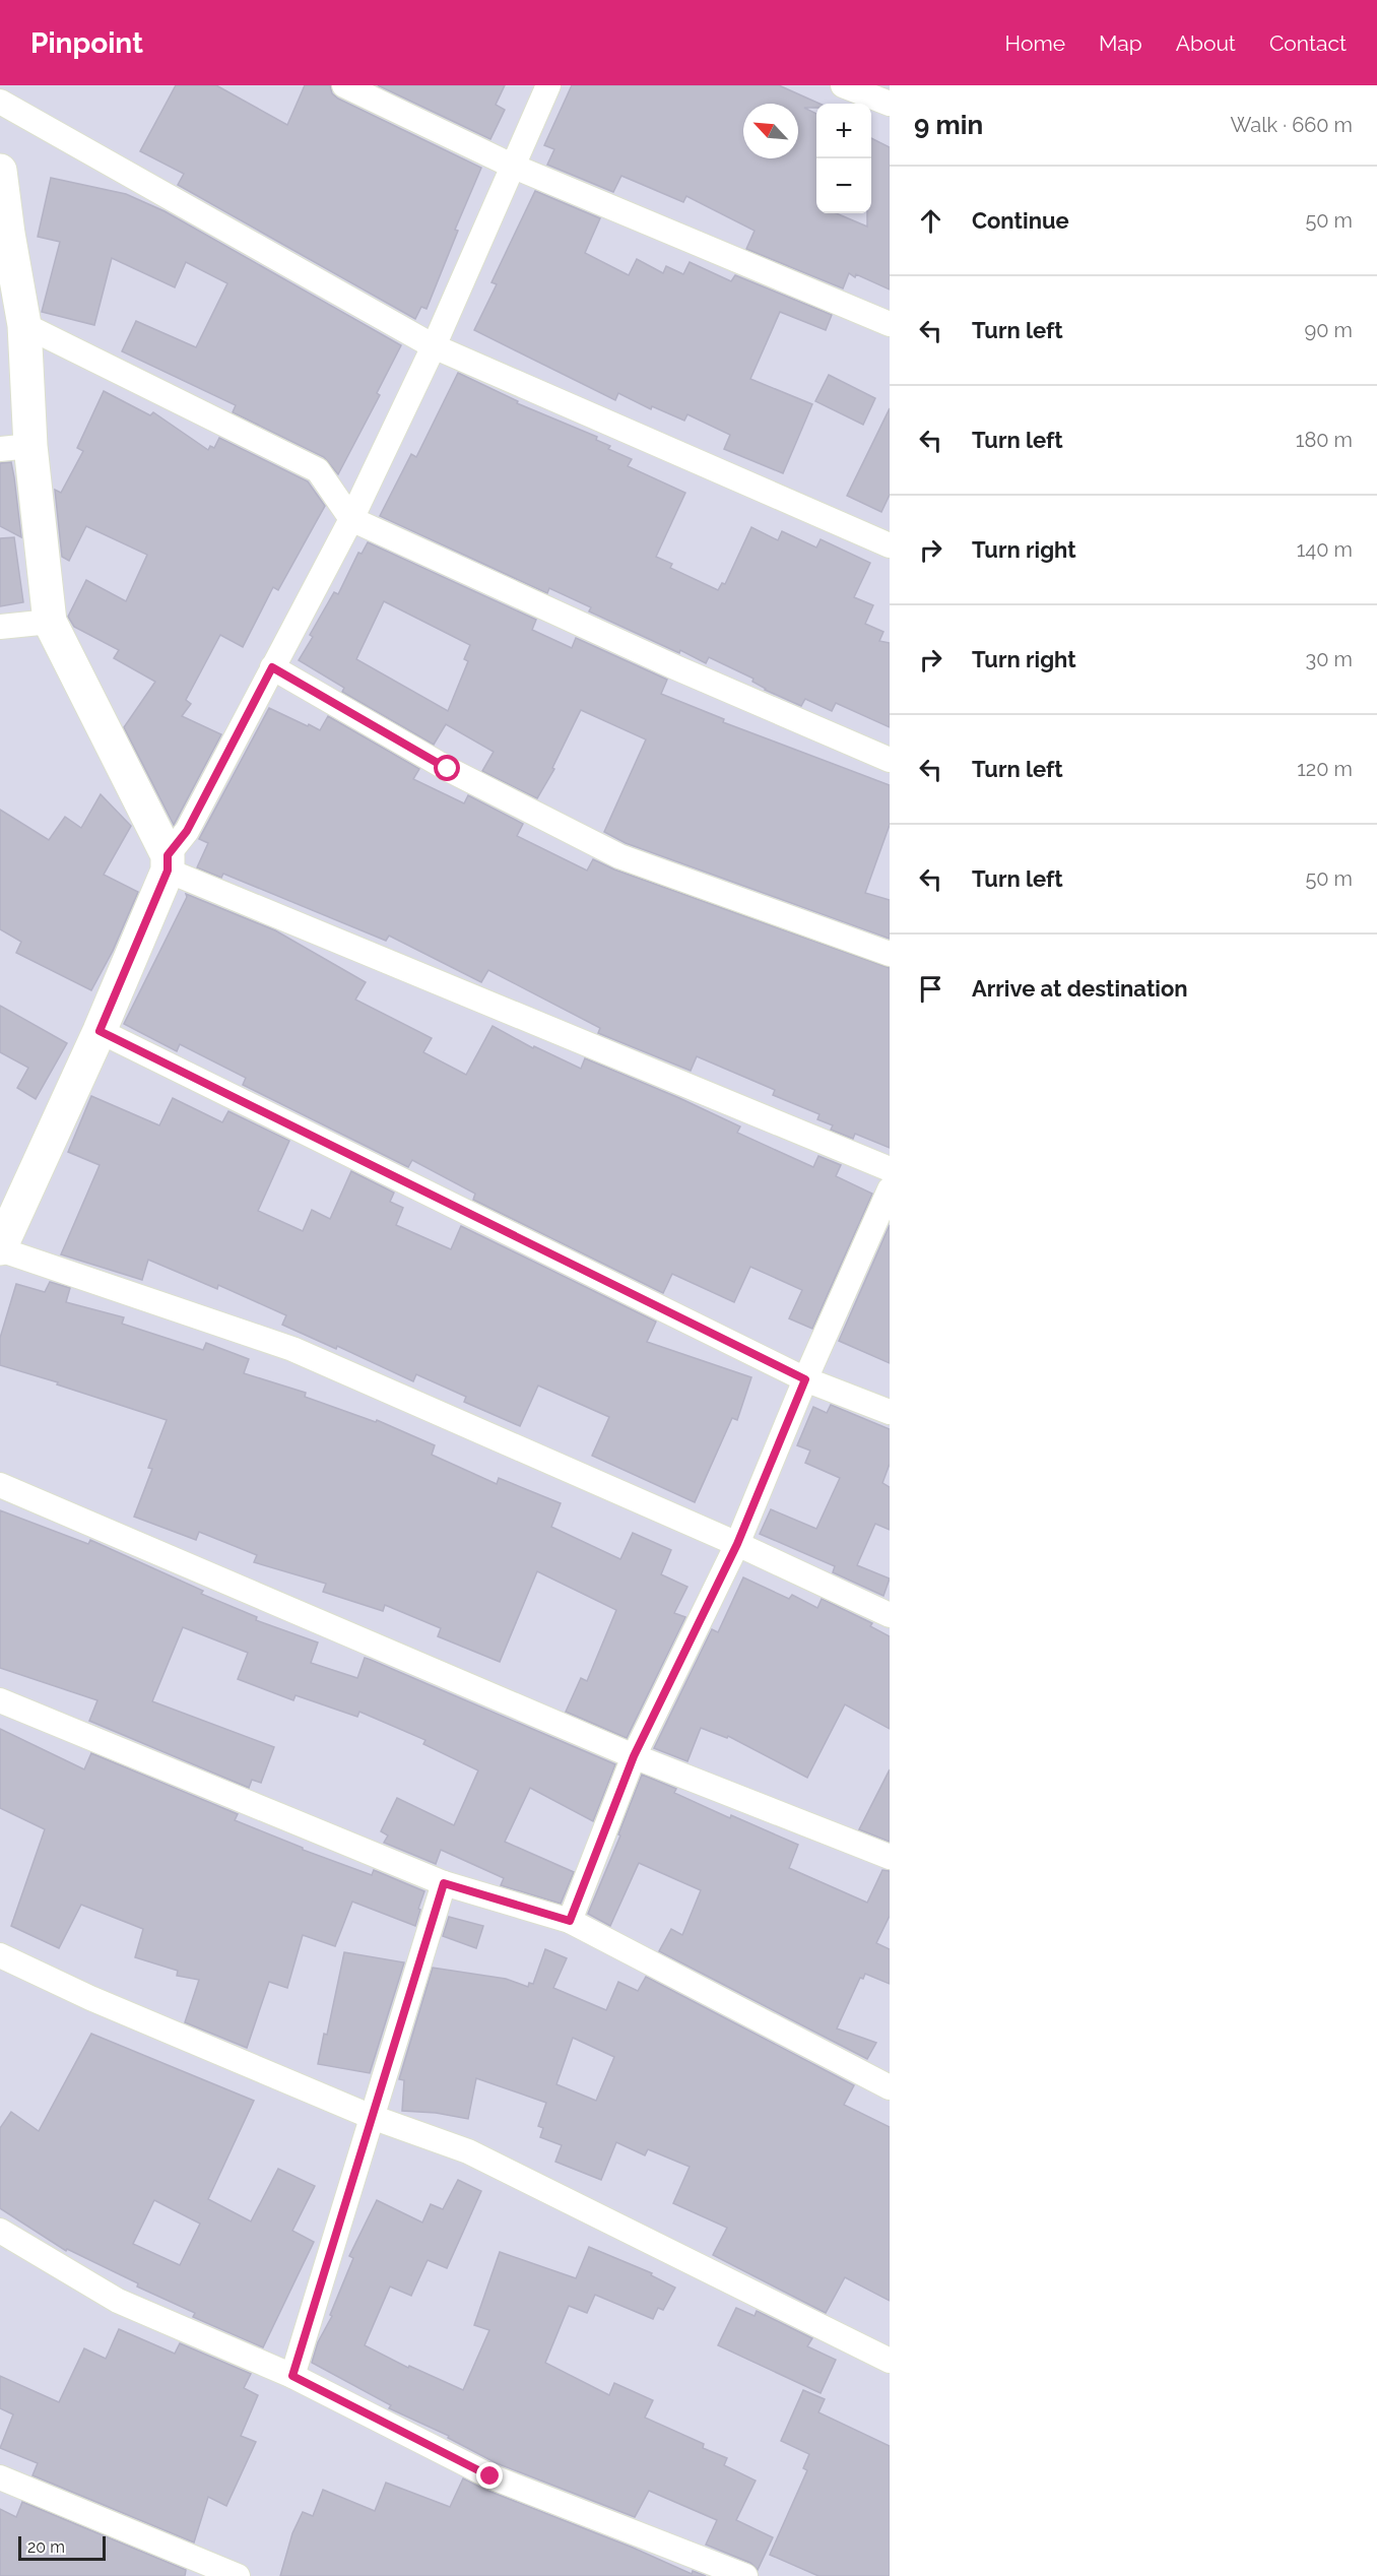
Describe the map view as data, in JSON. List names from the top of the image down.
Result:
{
  "scale_bar": "20 m",
  "north": "top left",
  "page": {
    "header": "Pinpoint",
    "nav": [
      "Home",
      "Map",
      "About",
      "Contact"
    ],
    "heading": ["9 min", "Walk · 660 m"],
    "map_buttons": ["+", "−"],
    "list": [
      ["Continue", "50 m"],
      ["Turn left", "90 m"],
      ["Turn left", "180 m"],
      ["Turn right", "140 m"],
      ["Turn right", "30 m"],
      ["Turn left", "120 m"],
      ["Turn left", "50 m"],
      "Arrive at destination"
    ],
    "scale": "20 m"
  }
}
